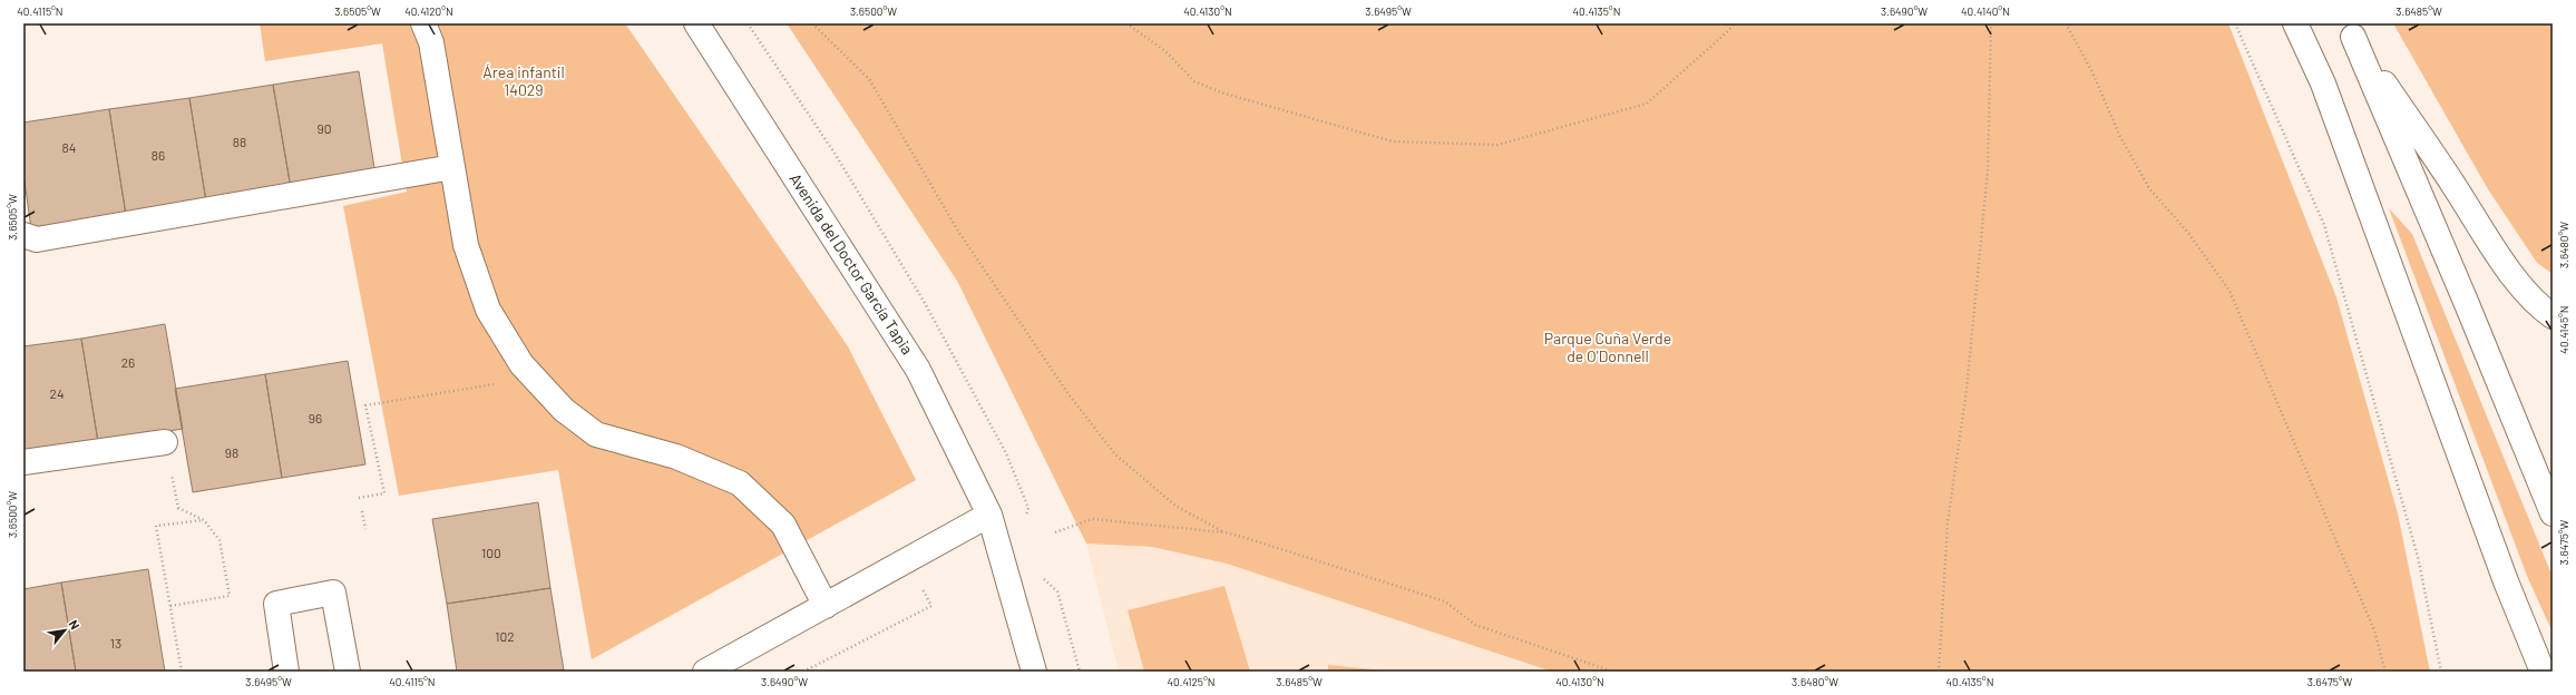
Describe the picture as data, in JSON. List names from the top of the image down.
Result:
{
  "streets": {
    "main road": ["Avenida del Doctor García Tapia"]
  },
  "parks": ["Área infantil 14029", "Parque Cuña Verde de O'Donnell"],
  "house_numbers": [
    "90",
    "88",
    "84",
    "86",
    "26",
    "24",
    "96",
    "98",
    "100",
    "102",
    "13"
  ],
  "north": "top right",
  "coordinates": [
    "40.4115°N",
    "3.6505°W",
    "40.4120°N",
    "3.6500°W",
    "40.4130°N",
    "3.6495°W",
    "40.4135°N",
    "3.6490°W",
    "40.4140°N",
    "3.6485°W",
    "3.6480°W",
    "40.4145°N",
    "3.6475°W",
    "40.4125°N"
  ]
}
